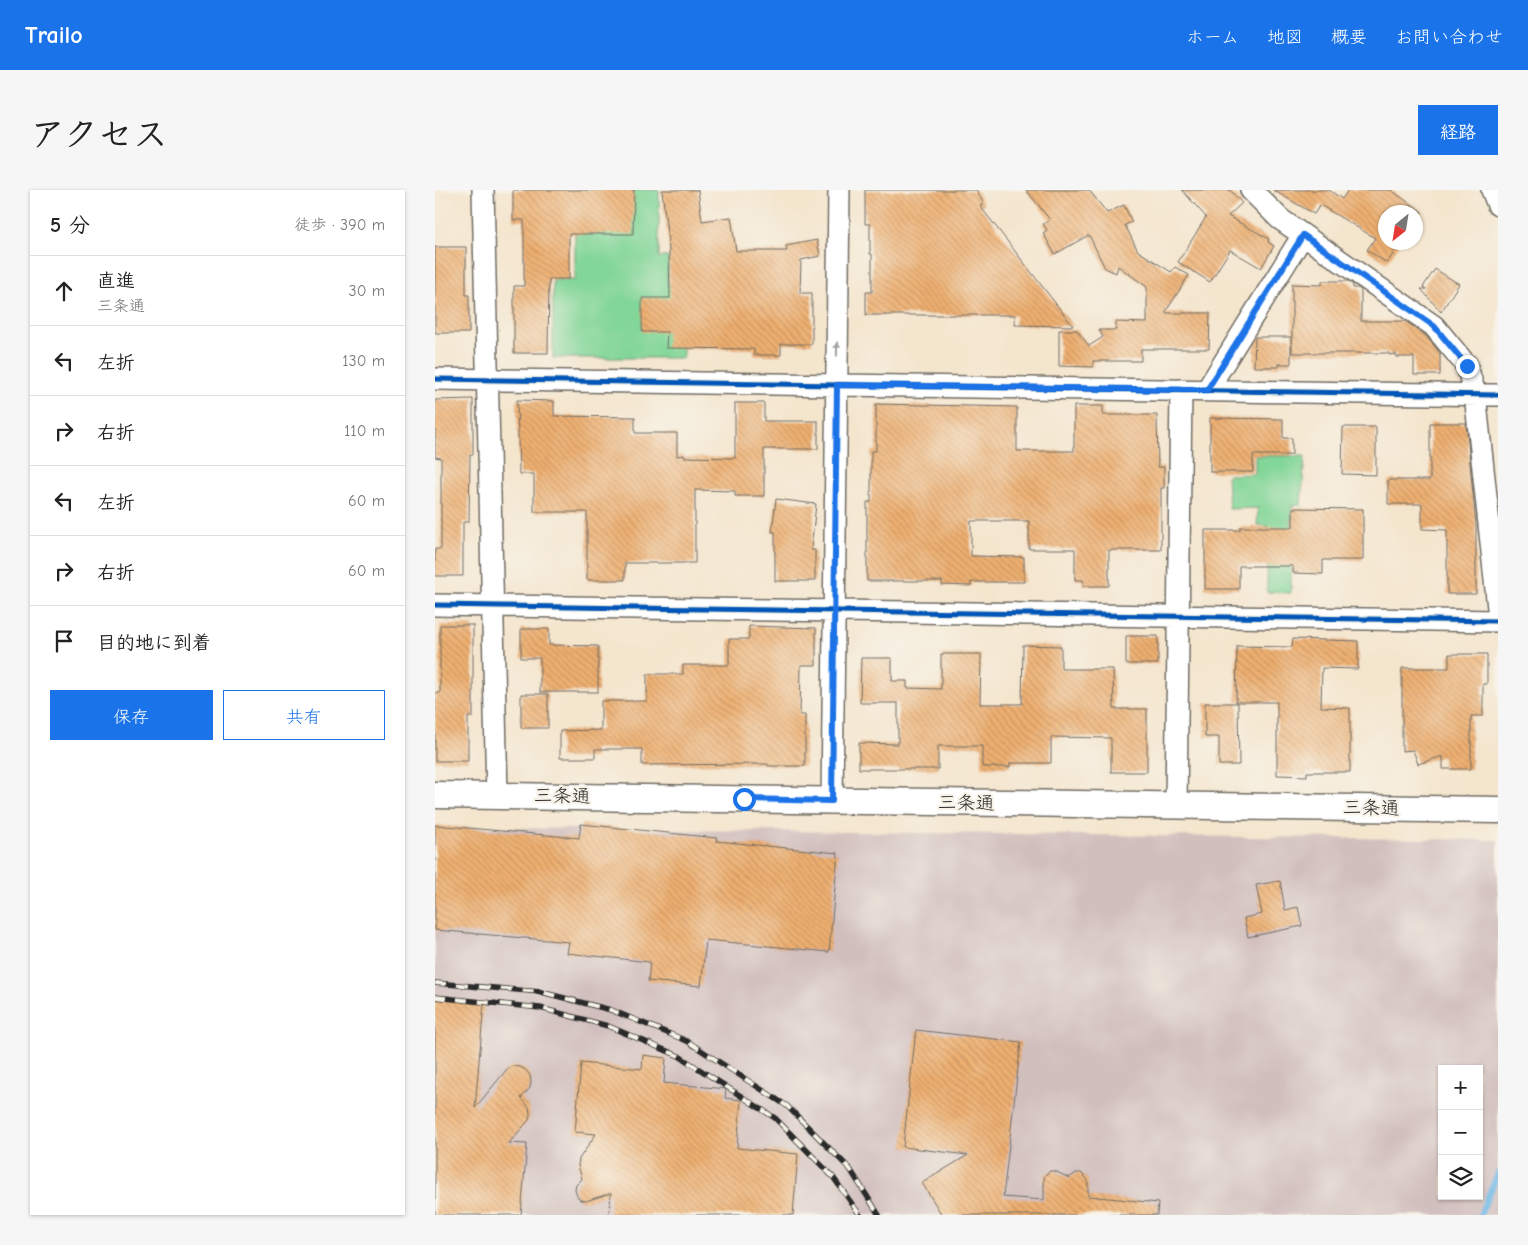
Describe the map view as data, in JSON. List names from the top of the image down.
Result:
{
  "streets": {
    "street": ["三条通"]
  },
  "north": "bottom left",
  "page": {
    "header": "Trailo",
    "nav": [
      "ホーム",
      "地図",
      "概要",
      "お問い合わせ"
    ],
    "title": "アクセス",
    "buttons": [
      "経路",
      ["保存", "共有"]
    ],
    "heading": ["5 分", "徒歩 · 390 m"],
    "list": [
      ["直進", "三条通", "30 m"],
      ["左折", "130 m"],
      ["右折", "110 m"],
      ["左折", "60 m"],
      ["右折", "60 m"],
      "目的地に到着"
    ],
    "map_buttons": ["+", "−"]
  }
}
